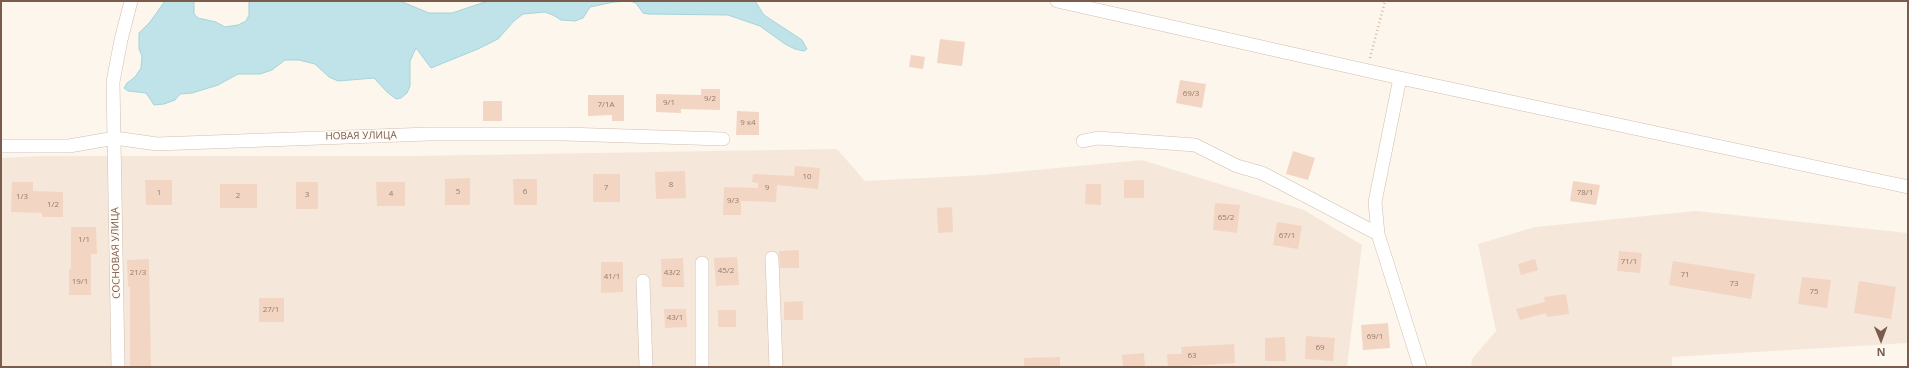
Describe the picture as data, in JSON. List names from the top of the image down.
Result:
{
  "streets": {
    "street": ["НОВАЯ УЛИЦА", "СОСНОВАЯ УЛИЦА"]
  },
  "crossings": [
    ["НОВАЯ УЛИЦА", "СОСНОВАЯ УЛИЦА"]
  ],
  "house_numbers": [
    "69/3",
    "9/2",
    "9/1",
    "7/1А",
    "9 к4",
    "10",
    "8",
    "7",
    "9",
    "5",
    "6",
    "1",
    "78/1",
    "4",
    "3",
    "2",
    "1/3",
    "9/3",
    "1/2",
    "65/2",
    "67/1",
    "1/1",
    "71/1",
    "45/2",
    "21/3",
    "43/2",
    "71",
    "41/1",
    "19/1",
    "73",
    "75",
    "27/1",
    "43/1",
    "69/1",
    "69",
    "63"
  ],
  "north": "bottom"
}
